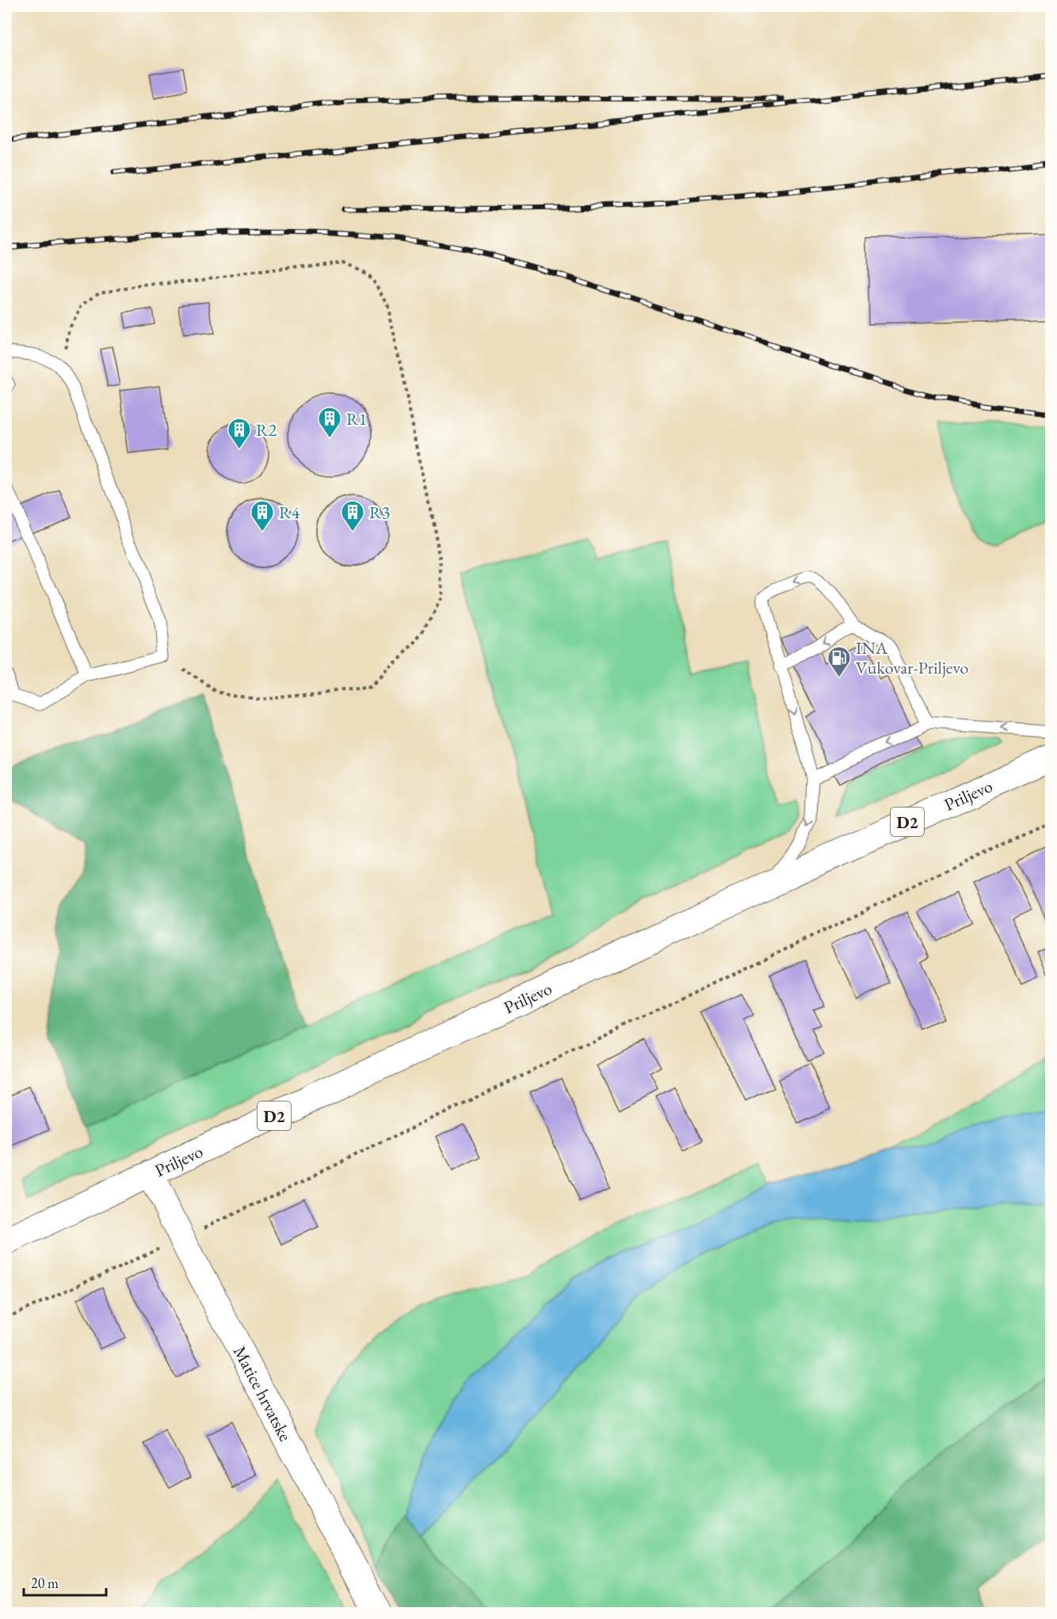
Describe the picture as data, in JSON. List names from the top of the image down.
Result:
{
  "streets": {
    "main road": ["Priljevo", "D2", "Matice hrvatske"]
  },
  "crossings": [
    ["Priljevo", "Matice hrvatske"]
  ],
  "places": {
    "building": [
      "R1",
      "R2",
      "R4",
      "R3"
    ],
    "fuel station": ["INA Vukovar-Priljevo"]
  },
  "scale_bar": "20 m"
}
